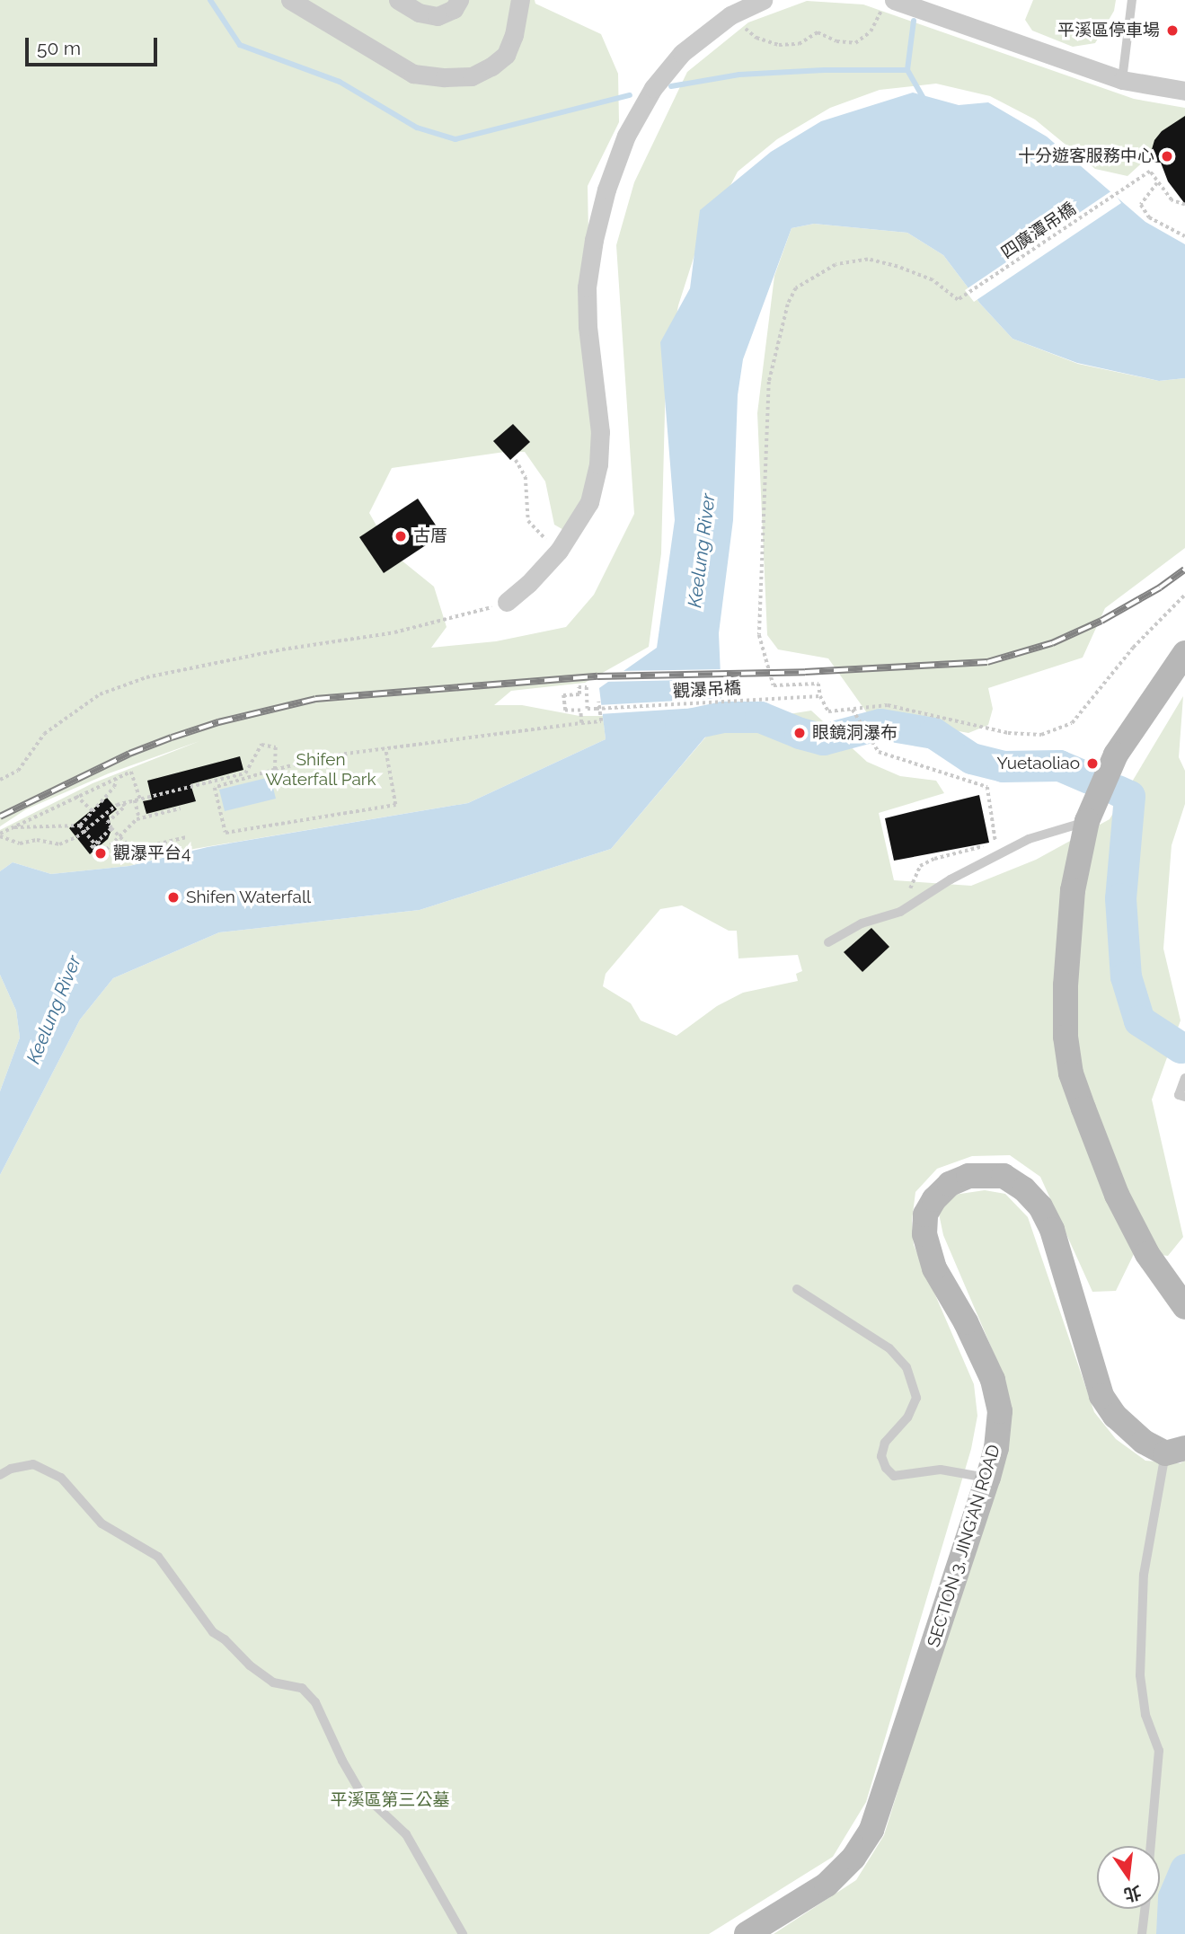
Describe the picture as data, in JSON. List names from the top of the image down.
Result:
{
  "streets": {
    "main road": ["SECTION 3, JING'AN ROAD"],
    "path": ["四廣潭吊橋", "觀瀑吊橋"]
  },
  "crossings": [
    ["四廣潭吊橋", "觀瀑吊橋"]
  ],
  "water": ["Keelung River"],
  "parks": ["Shifen Waterfall Park", "平溪區第三公墓"],
  "places": [
    "平溪區停車場",
    "十分遊客服務中心",
    "古厝",
    "眼鏡洞瀑布",
    "Yuetaoliao",
    "觀瀑平台4",
    "Shifen Waterfall"
  ],
  "scale_bar": "50 m",
  "north": "bottom"
}
